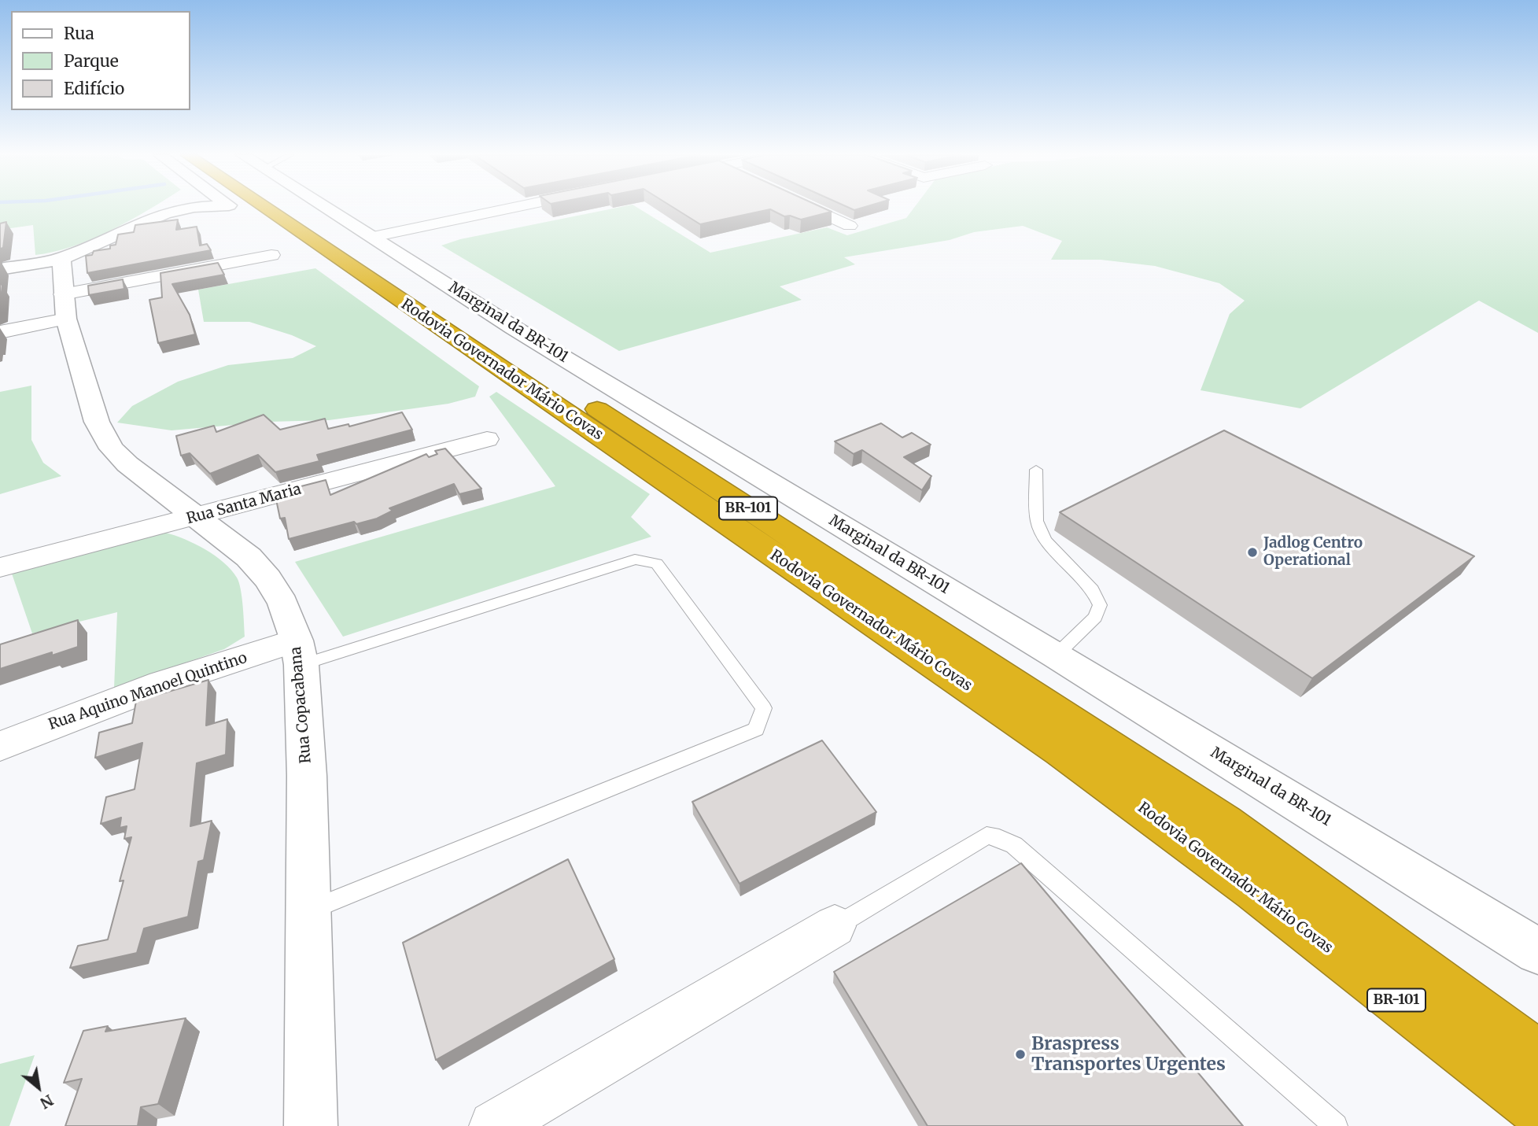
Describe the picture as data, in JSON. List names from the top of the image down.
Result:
{
  "streets": {
    "highway": ["Rodovia Governador Mário Covas", "BR-101"],
    "main road": ["Marginal da BR-101", "Rua Copacabana"],
    "street": ["Rua Santa Maria", "Rua Aquino Manoel Quintino"]
  },
  "crossings": [
    ["Rua Santa Maria", "Rua Copacabana"],
    ["Rua Aquino Manoel Quintino", "Rua Copacabana"]
  ],
  "places": ["Jadlog Centro Operational", "Braspress Transportes Urgentes"],
  "legend": ["Rua", "Parque", "Edifício"],
  "north": "bottom right"
}
